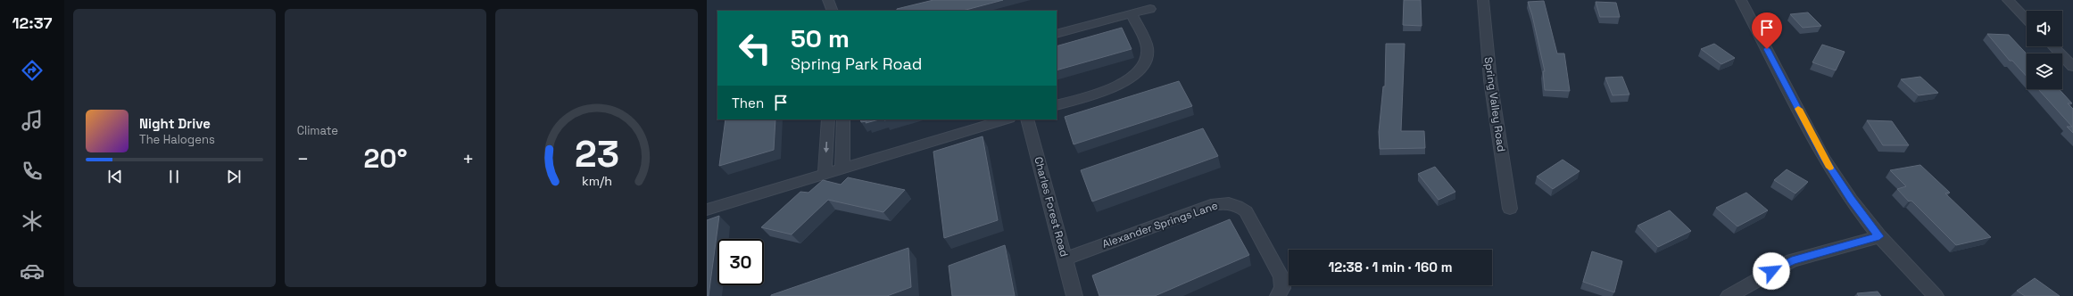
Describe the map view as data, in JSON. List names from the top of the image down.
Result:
{
  "streets": {
    "street": ["Spring Valley Road", "Charles Forest Road", "Alexander Springs Lane"]
  },
  "crossings": [
    ["Charles Forest Road", "Alexander Springs Lane"]
  ],
  "page": {
    "tabs": "12:37",
    "tile": "Climate",
    "turn": ["50 m", "Spring Park Road"],
    "then": "Then",
    "song": ["Night Drive", "The Halogens"],
    "heat": ["−", "20°", "+"],
    "limit": "30",
    "trip": "12:38 · 1 min · 160 m",
    "gauge": ["23", "km/h"]
  }
}
